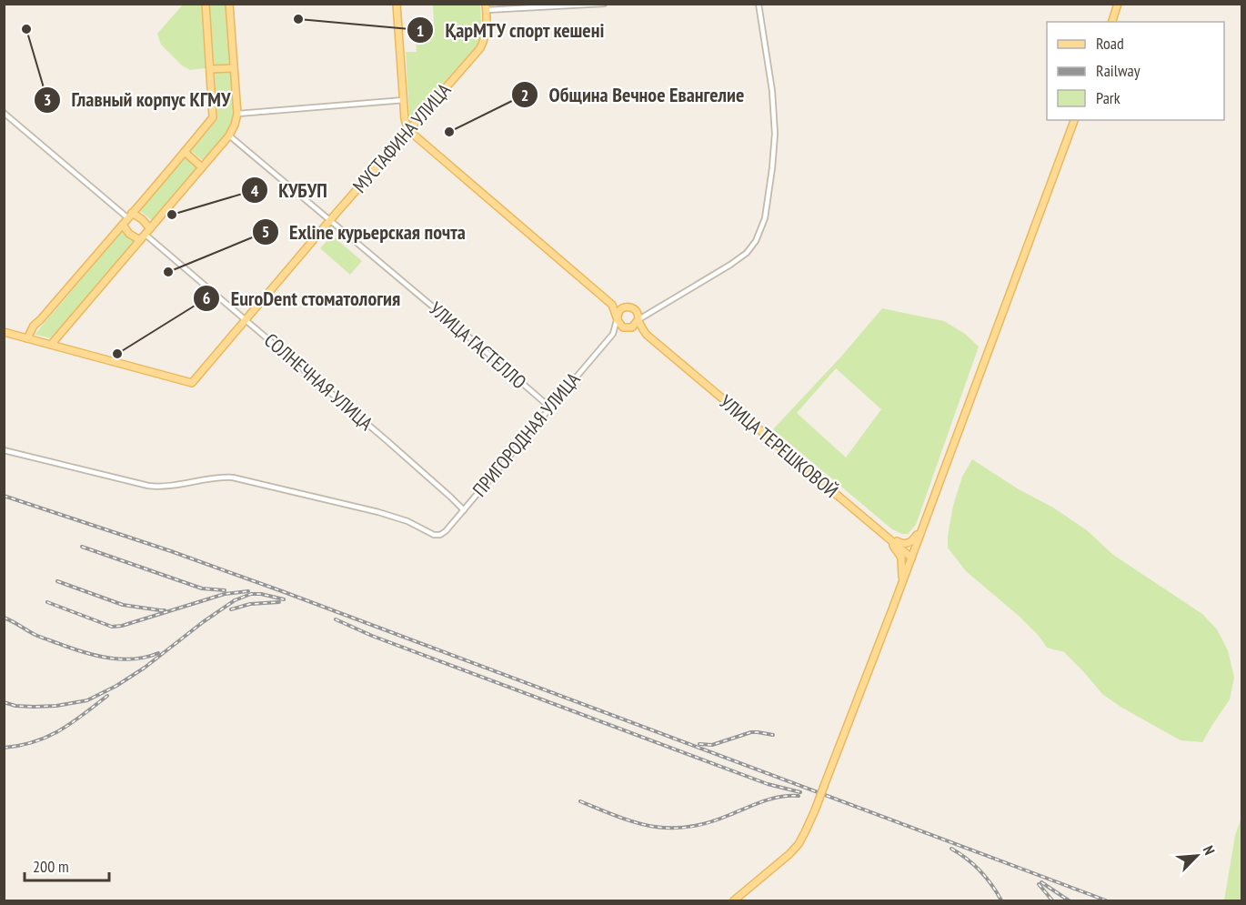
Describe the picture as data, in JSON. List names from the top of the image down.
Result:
{
  "streets": {
    "main road": ["МУСТАФИНА УЛИЦА", "УЛИЦА ТЕРЕШКОВОЙ"],
    "street": ["УЛИЦА ГАСТЕЛЛО", "СОЛНЕЧНАЯ УЛИЦА", "ПРИГОРОДНАЯ УЛИЦА"]
  },
  "crossings": [
    ["МУСТАФИНА УЛИЦА", "УЛИЦА ГАСТЕЛЛО"],
    ["МУСТАФИНА УЛИЦА", "СОЛНЕЧНАЯ УЛИЦА"],
    ["МУСТАФИНА УЛИЦА", "УЛИЦА ТЕРЕШКОВОЙ"],
    ["УЛИЦА ГАСТЕЛЛО", "ПРИГОРОДНАЯ УЛИЦА"],
    ["СОЛНЕЧНАЯ УЛИЦА", "ПРИГОРОДНАЯ УЛИЦА"]
  ],
  "places": [
    "ҚарМТУ спорт кешені",
    "Главный корпус КГМУ",
    "Община Вечное Евангелие",
    "КУБУП",
    "Exline курьерская почта",
    "EuroDent стоматология"
  ],
  "legend": ["Road", "Railway", "Park"],
  "scale_bar": "200 m",
  "north": "top right"
}
